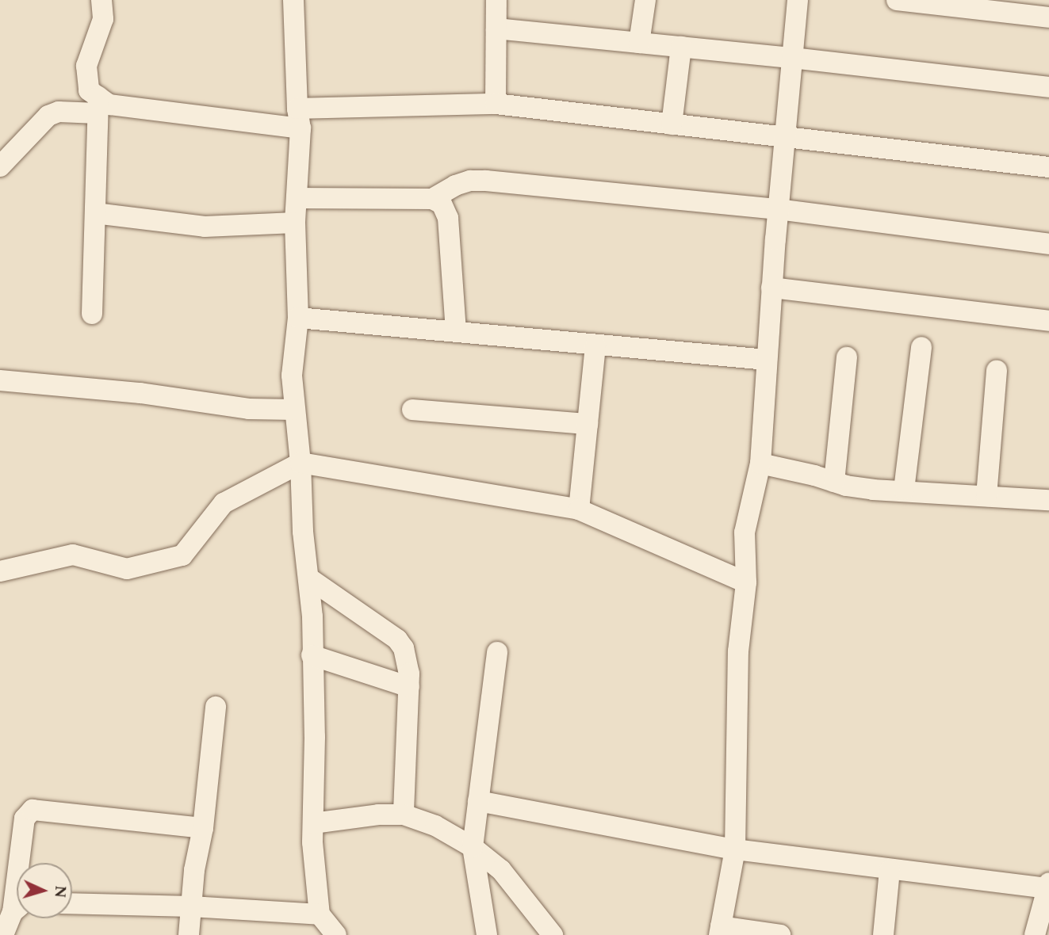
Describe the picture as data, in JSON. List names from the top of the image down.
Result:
{
  "north": "right"
}
